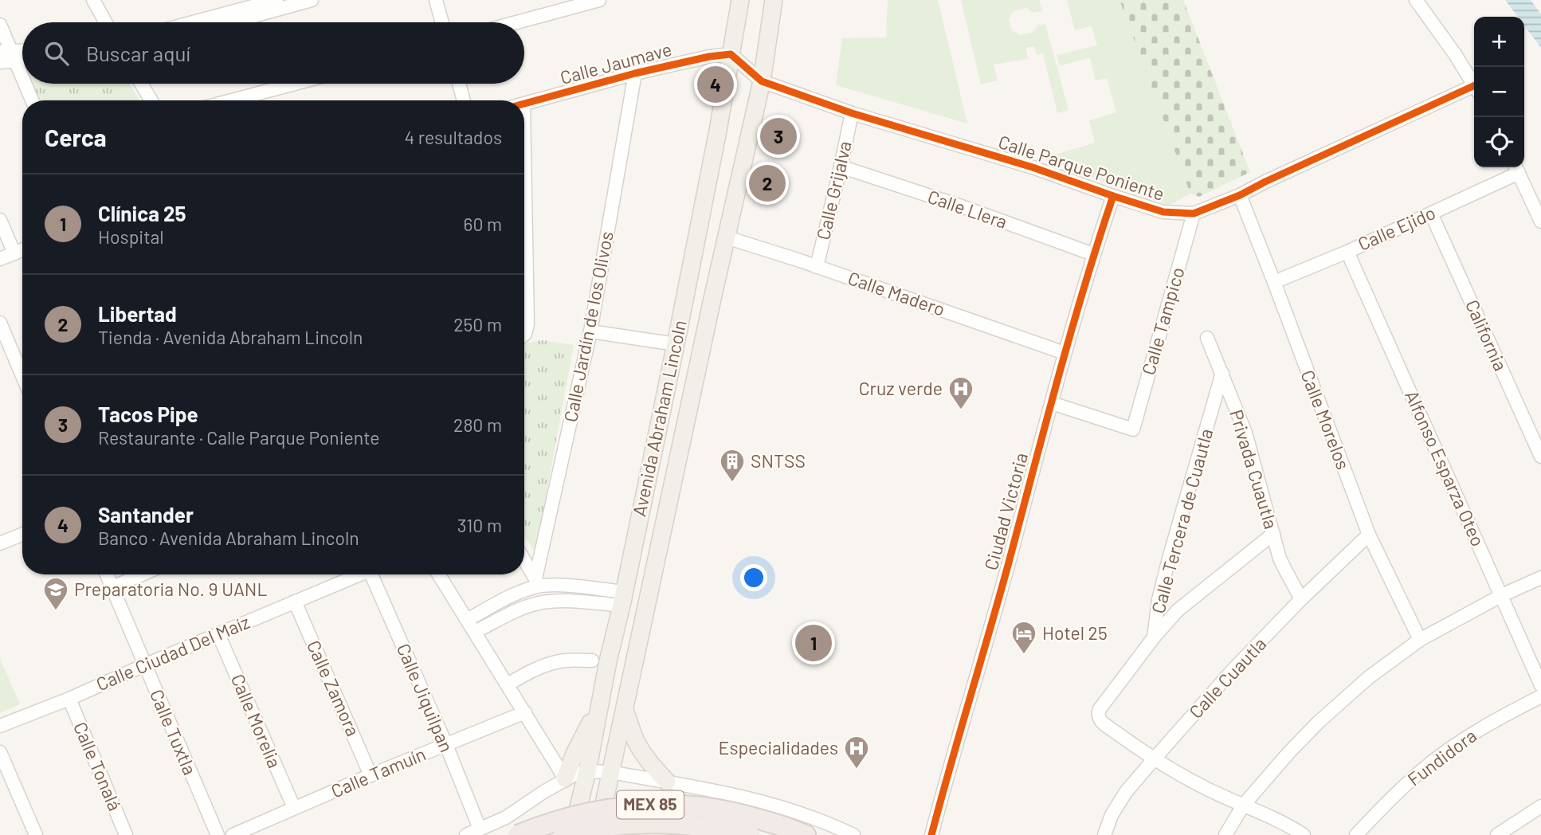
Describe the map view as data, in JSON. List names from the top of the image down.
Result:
{
  "streets": {
    "highway": ["MEX 85"],
    "main road": ["Avenida Abraham Lincoln"],
    "street": [
      "Calle Jaumave",
      "Calle Parque Poniente",
      "Calle Grijalva",
      "Calle Llera",
      "Calle Ejido",
      "Calle Madero",
      "Calle Tampico",
      "Calle Jardín de los Olivos",
      "California",
      "Calle Morelos",
      "Alfonso Esparza Oteo",
      "Privada Cuautla",
      "Ciudad Victoria",
      "Calle Tercera de Cuautla",
      "Calle Ciudad Del Maíz",
      "Calle Cuautla",
      "Calle Zamora",
      "Calle Jiquilpan",
      "Calle Morelia",
      "Calle Tuxtla",
      "Fundidora",
      "Calle Tonalá",
      "Calle Tamuín"
    ]
  },
  "crossings": [
    ["Calle Jaumave", "Calle Jardín de los Olivos"],
    ["Calle Jaumave", "Avenida Abraham Lincoln"],
    ["Calle Parque Poniente", "Calle Grijalva"],
    ["Calle Parque Poniente", "Calle Tampico"],
    ["Calle Parque Poniente", "Calle Morelos"],
    ["Calle Parque Poniente", "Ciudad Victoria"],
    ["Calle Grijalva", "Calle Llera"],
    ["Calle Grijalva", "Calle Madero"],
    ["Calle Llera", "Ciudad Victoria"],
    ["Calle Ejido", "California"],
    ["Calle Ejido", "Calle Morelos"],
    ["Calle Ejido", "Alfonso Esparza Oteo"],
    ["Calle Madero", "Ciudad Victoria"],
    ["Calle Tampico", "Ciudad Victoria"],
    ["Calle Morelos", "Calle Cuautla"],
    ["Privada Cuautla", "Calle Tercera de Cuautla"],
    ["Privada Cuautla", "Calle Cuautla"],
    ["Calle Ciudad Del Maíz", "Calle Zamora"],
    ["Calle Ciudad Del Maíz", "Calle Morelia"],
    ["Calle Ciudad Del Maíz", "Calle Tuxtla"],
    ["Calle Ciudad Del Maíz", "Calle Tonalá"],
    ["Calle Zamora", "Calle Tamuín"],
    ["Calle Jiquilpan", "Calle Tamuín"],
    ["Calle Morelia", "Calle Tamuín"]
  ],
  "places": {
    "hospital": ["Cruz verde", "Especialidades"],
    "building": ["SNTSS"],
    "school or university": ["Preparatoria No. 9 UANL"],
    "hotel": ["Hotel 25"]
  },
  "page": {
    "map_buttons": ["+", "−"],
    "search": "Buscar aquí",
    "pins": [
      "4",
      "3",
      "2",
      "1"
    ],
    "heading": ["Cerca", "4 resultados"],
    "list": [
      {
        "mark": "1",
        "name": "Clínica 25",
        "note": "Hospital",
        "value": "60 m"
      },
      {
        "mark": "2",
        "name": "Libertad",
        "note": "Tienda · Avenida Abraham Lincoln",
        "value": "250 m"
      },
      {
        "mark": "3",
        "name": "Tacos Pipe",
        "note": "Restaurante · Calle Parque Poniente",
        "value": "280 m"
      },
      {
        "mark": "4",
        "name": "Santander",
        "note": "Banco · Avenida Abraham Lincoln",
        "value": "310 m"
      }
    ]
  }
}
